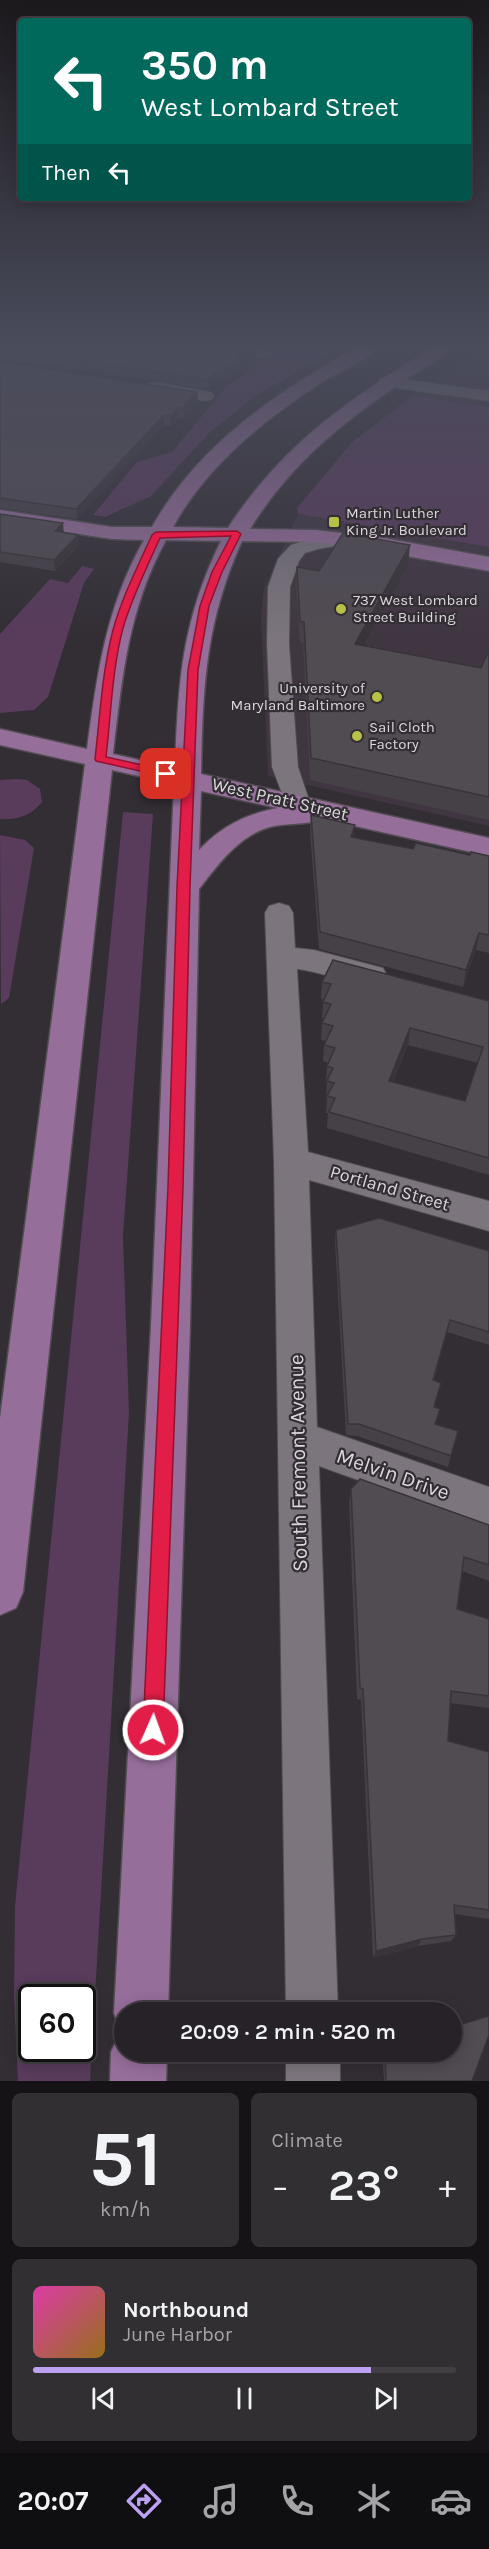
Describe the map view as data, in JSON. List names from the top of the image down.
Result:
{
  "streets": {
    "main road": ["West Pratt Street"],
    "street": ["Portland Street", "South Fremont Avenue", "Melvin Drive"]
  },
  "crossings": [
    ["Portland Street", "South Fremont Avenue"],
    ["South Fremont Avenue", "Melvin Drive"]
  ],
  "places": {
    "transit": ["Martin Luther King Jr. Boulevard"],
    "other": ["737 West Lombard Street Building", "University of Maryland Baltimore", "Sail Cloth Factory"]
  },
  "page": {
    "turn": ["350 m", "West Lombard Street"],
    "then": "Then",
    "limit": "60",
    "trip": "20:09 · 2 min · 520 m",
    "tile": [
      ["51", "km/h"],
      "Climate"
    ],
    "heat": ["−", "23°", "+"],
    "song": ["Northbound", "June Harbor"],
    "tabs": "20:07"
  }
}
